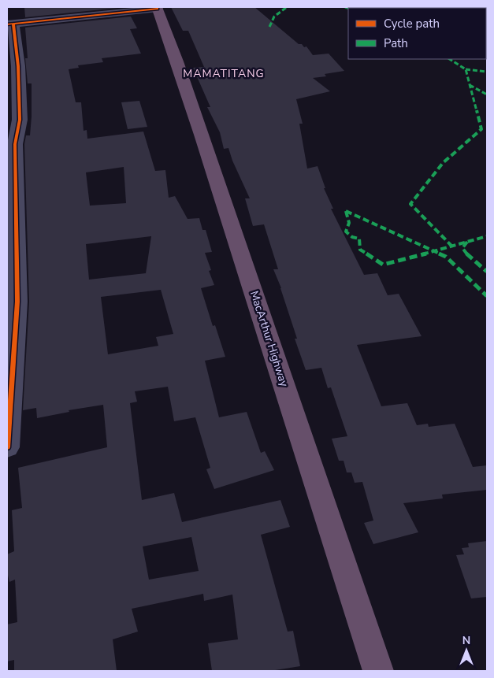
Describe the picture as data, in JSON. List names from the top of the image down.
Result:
{
  "streets": {
    "highway": ["MacArthur Highway"]
  },
  "districts": ["MAMATITANG"],
  "legend": ["Cycle path", "Path"],
  "north": "top"
}
